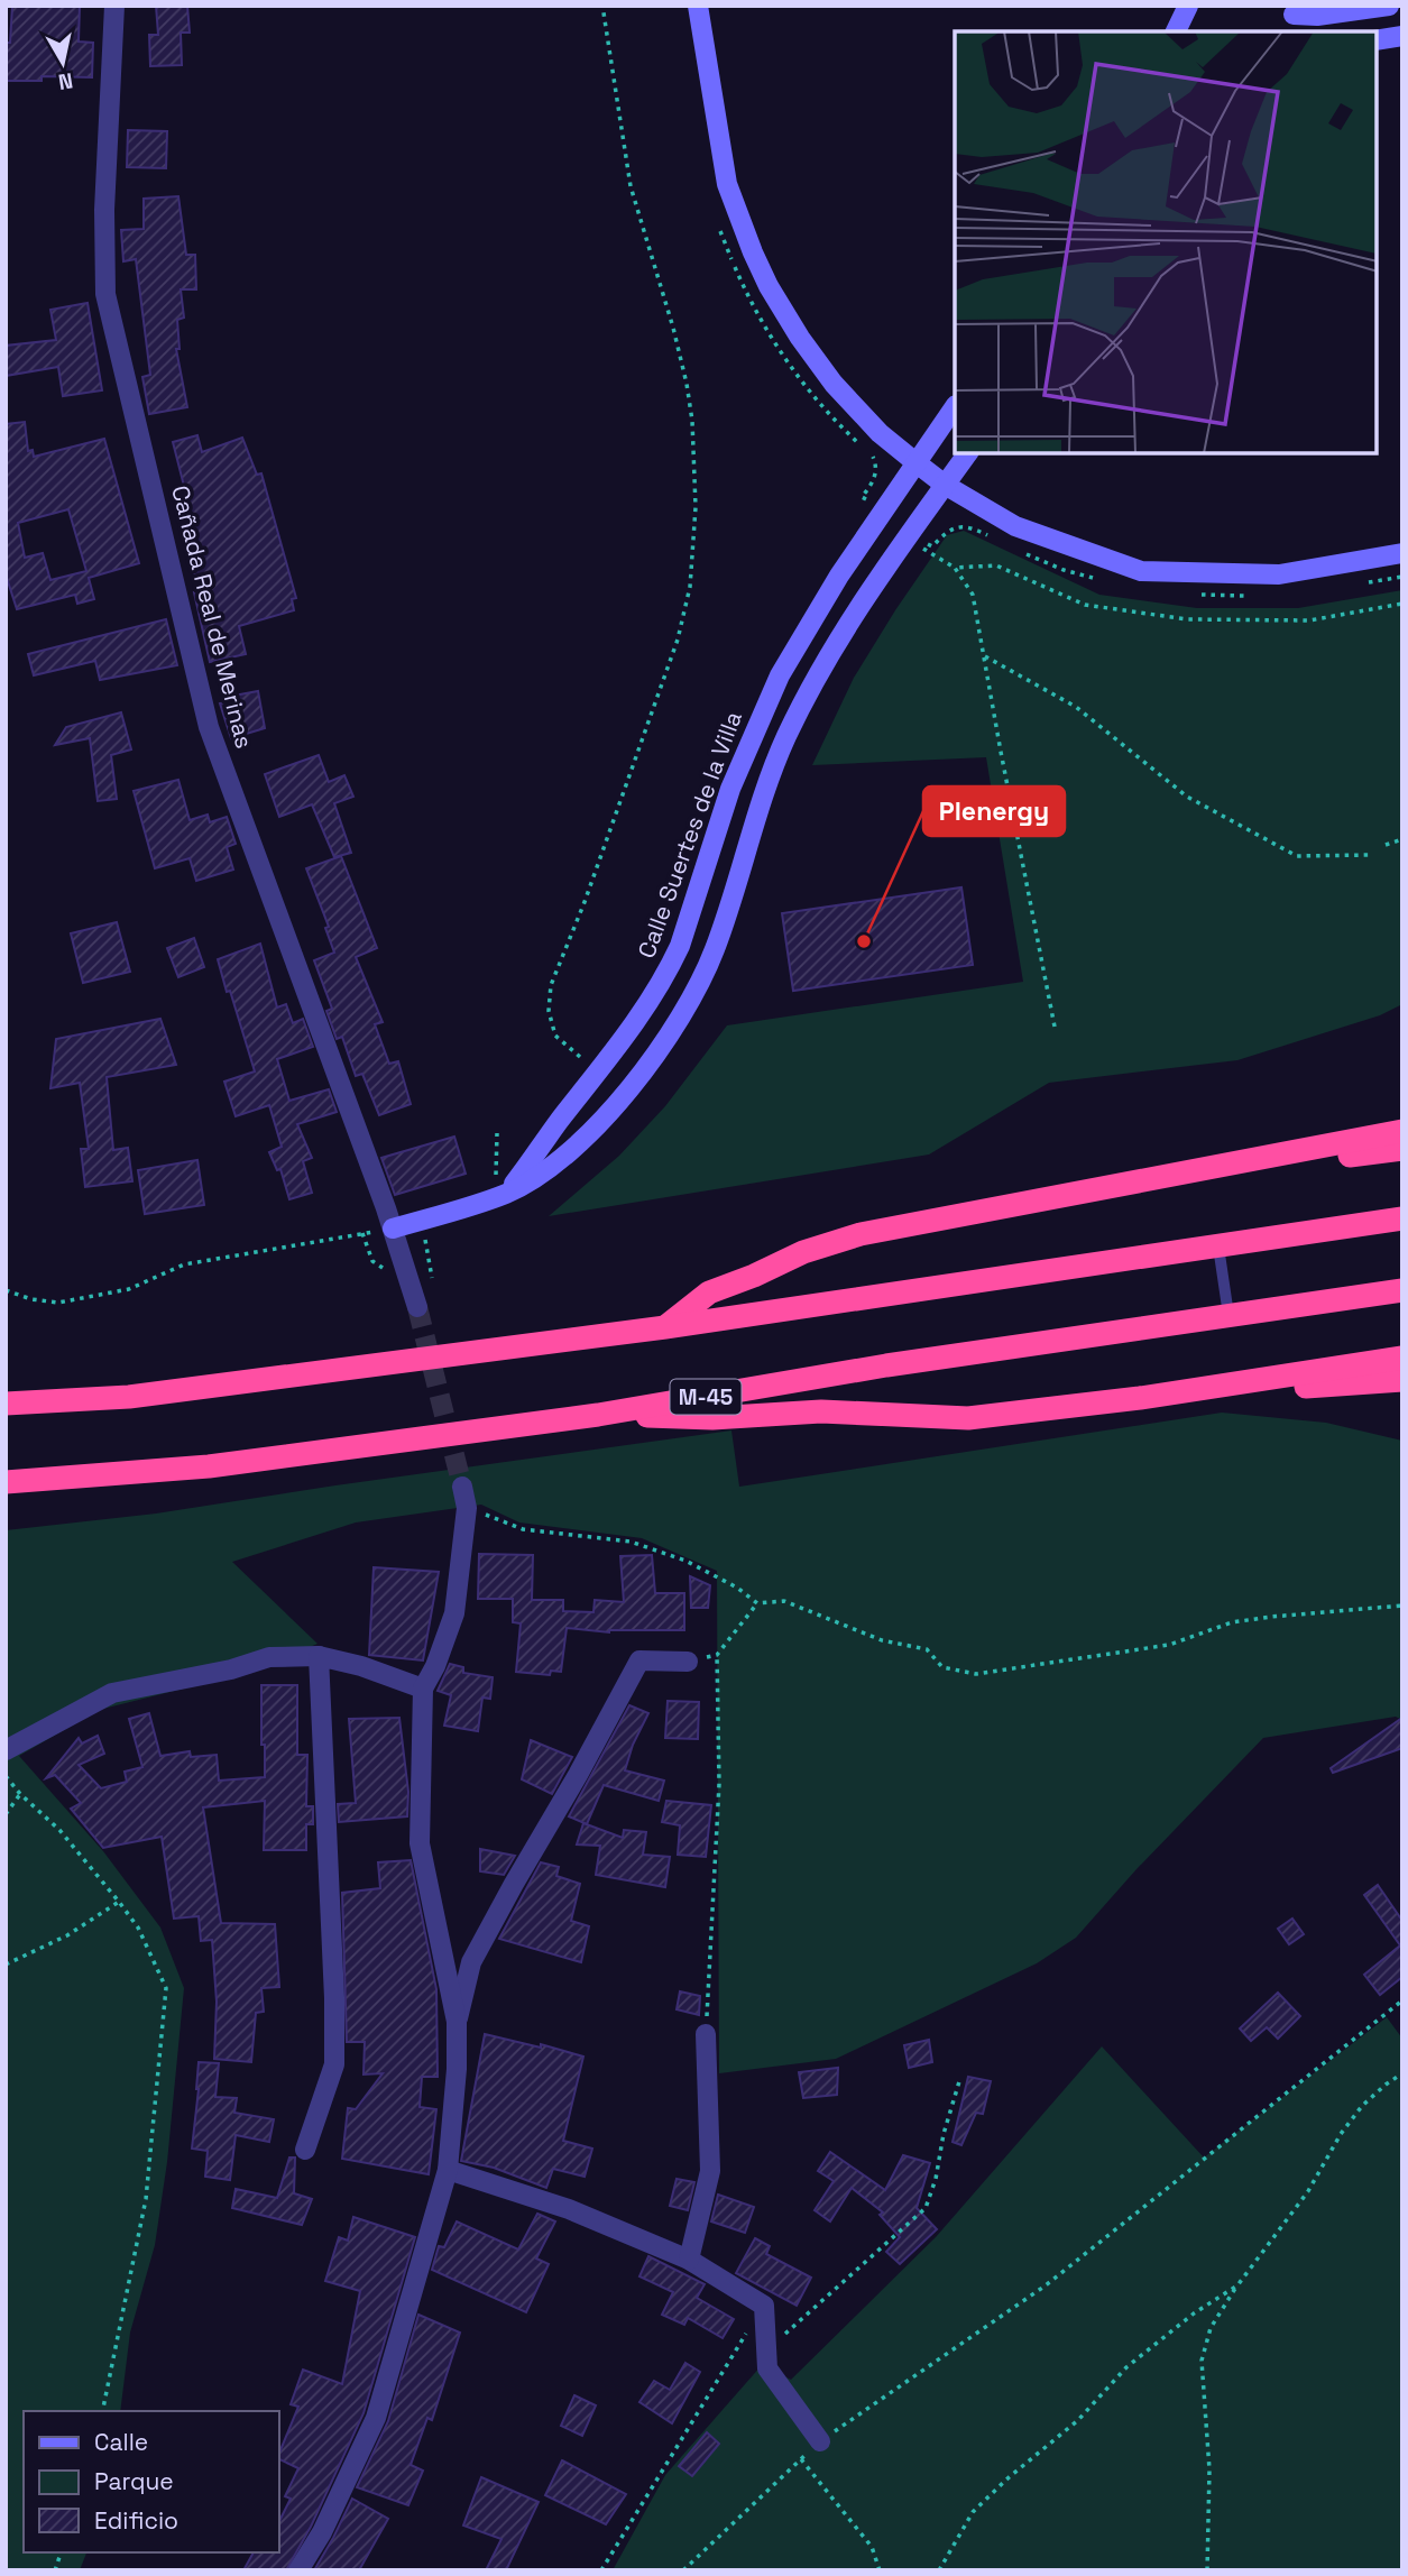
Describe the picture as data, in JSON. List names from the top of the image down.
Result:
{
  "streets": {
    "highway": ["M-45"],
    "main road": ["Calle Suertes de la Villa"],
    "street": ["Cañada Real de Merinas"]
  },
  "places": ["Plenergy"],
  "legend": ["Calle", "Parque", "Edificio"],
  "north": "bottom"
}
